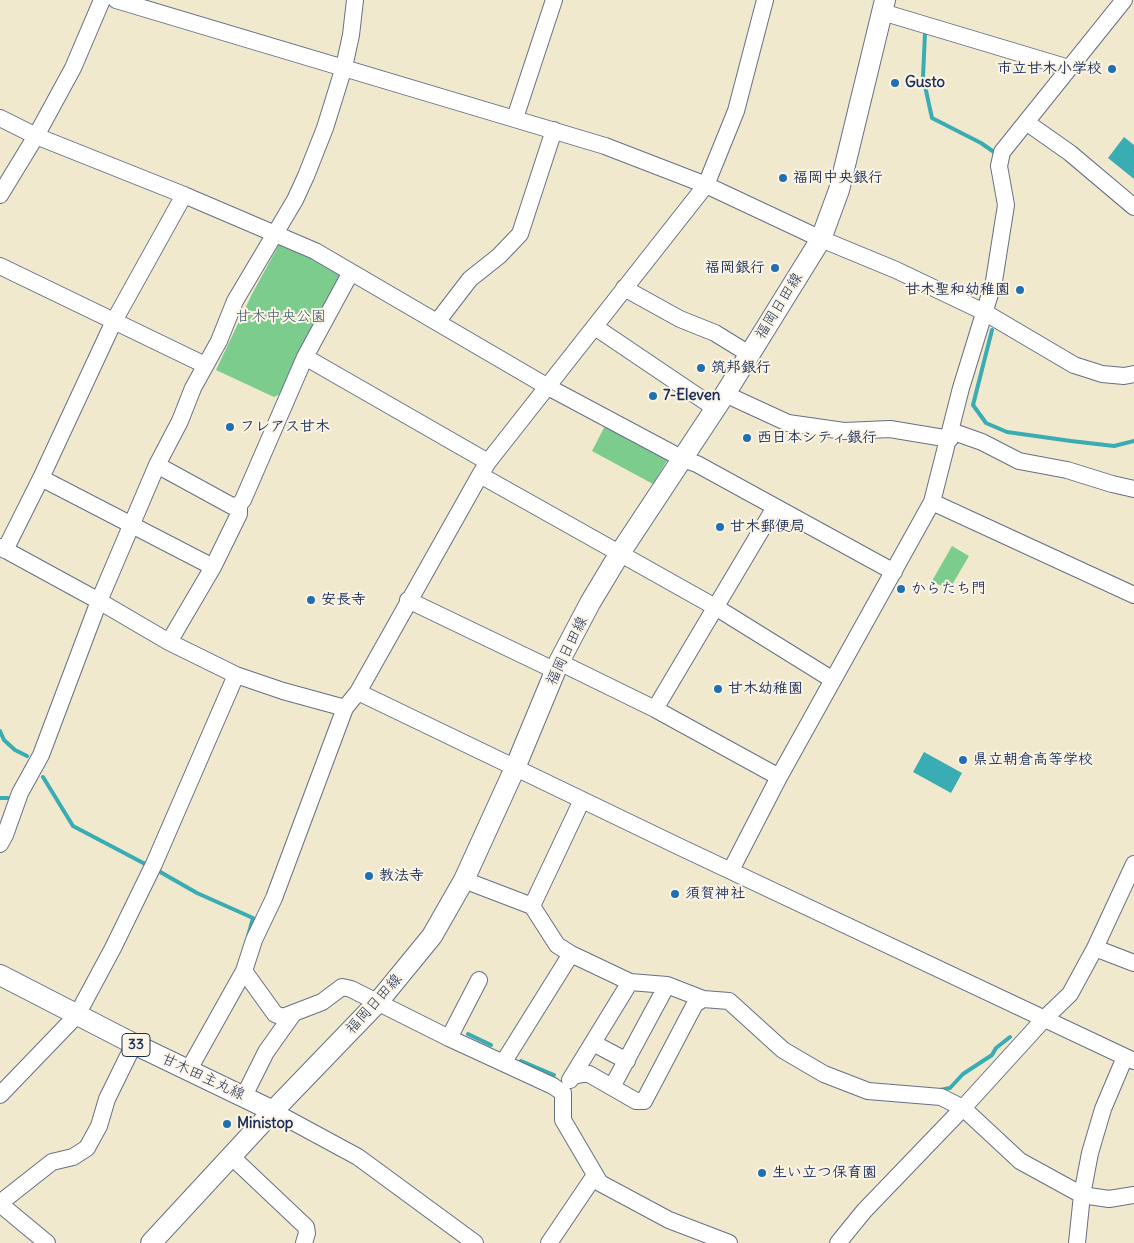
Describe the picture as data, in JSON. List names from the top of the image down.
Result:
{
  "streets": {
    "main road": ["福岡日田線", "33", "甘木田主丸線"]
  },
  "crossings": [
    ["福岡日田線", "甘木田主丸線"]
  ],
  "parks": ["甘木中央公園"],
  "places": [
    "市立甘木小学校",
    "Gusto",
    "福岡中央銀行",
    "福岡銀行",
    "甘木聖和幼稚園",
    "筑邦銀行",
    "7-Eleven",
    "フレアス甘木",
    "西日本シティ銀行",
    "甘木郵便局",
    "からたち門",
    "安長寺",
    "甘木幼稚園",
    "県立朝倉高等学校",
    "教法寺",
    "須賀神社",
    "Ministop",
    "生い立つ保育園"
  ]
}
